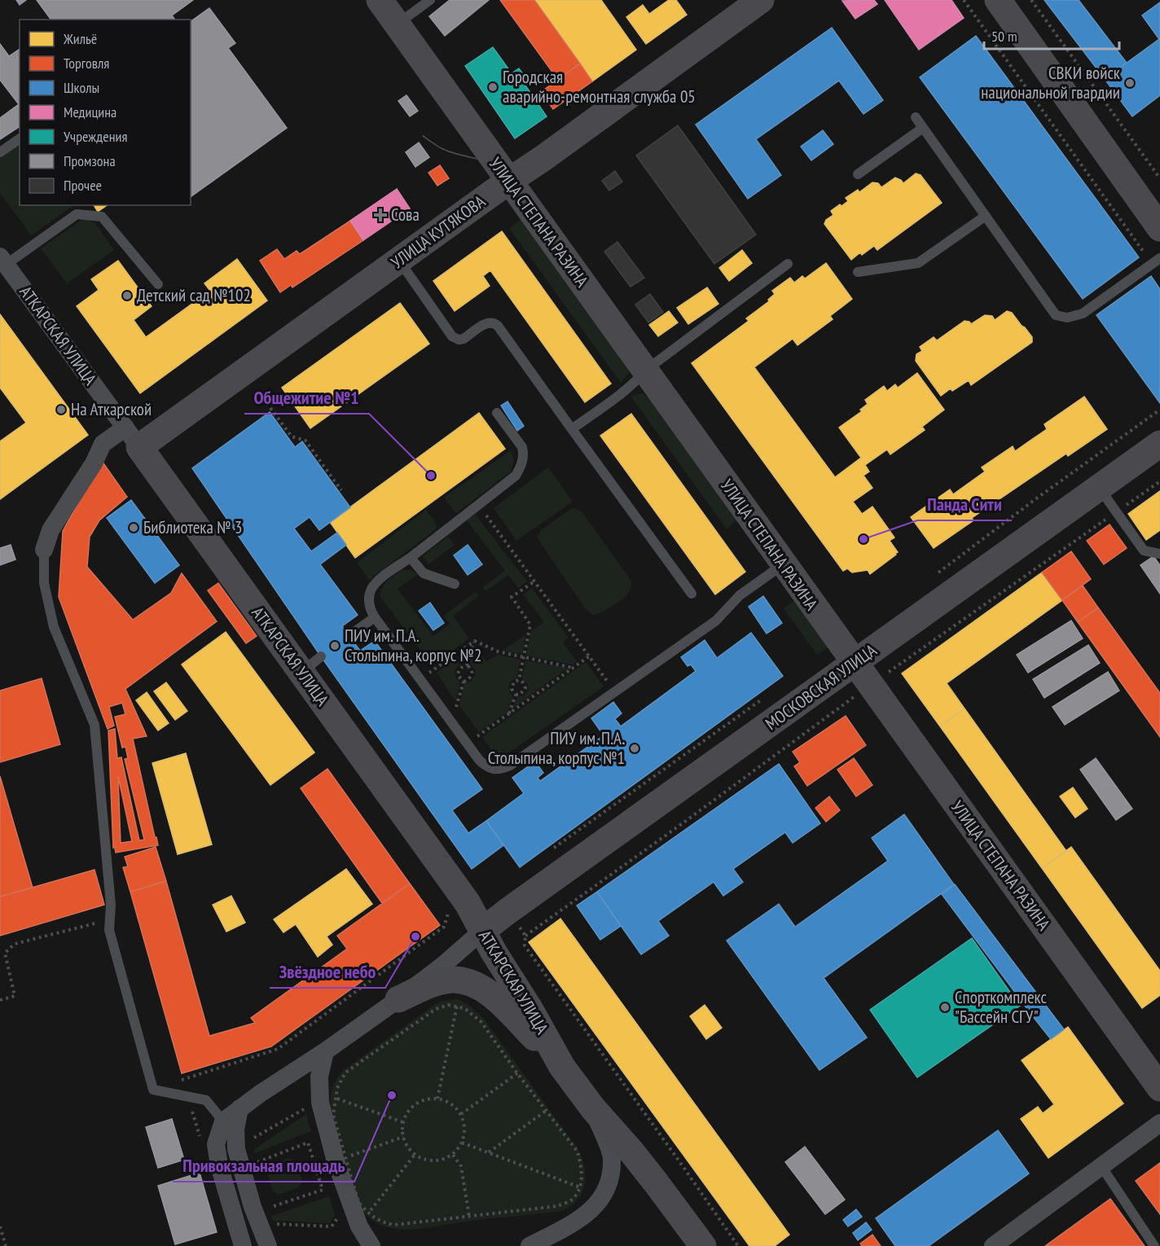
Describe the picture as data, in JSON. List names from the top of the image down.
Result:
{
  "streets": {
    "street": [
      "УЛИЦА СТЕПАНА РАЗИНА",
      "УЛИЦА КУТЯКОВА",
      "АТКАРСКАЯ УЛИЦА",
      "МОСКОВСКАЯ УЛИЦА"
    ]
  },
  "crossings": [
    ["УЛИЦА СТЕПАНА РАЗИНА", "УЛИЦА КУТЯКОВА"],
    ["УЛИЦА СТЕПАНА РАЗИНА", "МОСКОВСКАЯ УЛИЦА"],
    ["УЛИЦА КУТЯКОВА", "АТКАРСКАЯ УЛИЦА"],
    ["АТКАРСКАЯ УЛИЦА", "МОСКОВСКАЯ УЛИЦА"]
  ],
  "places": {
    "other": [
      "СВКИ войск национальной гвардии",
      "Городская аварийно-ремонтная служба 05",
      "Детский сад №102",
      "На Аткарской",
      "Общежитие №1",
      "Библиотека № 3",
      "Панда Сити",
      "ПИУ им. П.А. Столыпина, корпус №2",
      "ПИУ им. П.А. Столыпина, корпус №1",
      "Звёздное небо",
      "Спорткомплекс \"Бассейн СГУ\"",
      "Привокзальная площадь"
    ],
    "health": ["Сова"]
  },
  "legend": [
    "Жильё",
    "Торговля",
    "Школы",
    "Медицина",
    "Учреждения",
    "Промзона",
    "Прочее"
  ],
  "scale_bar": "50 m"
}
